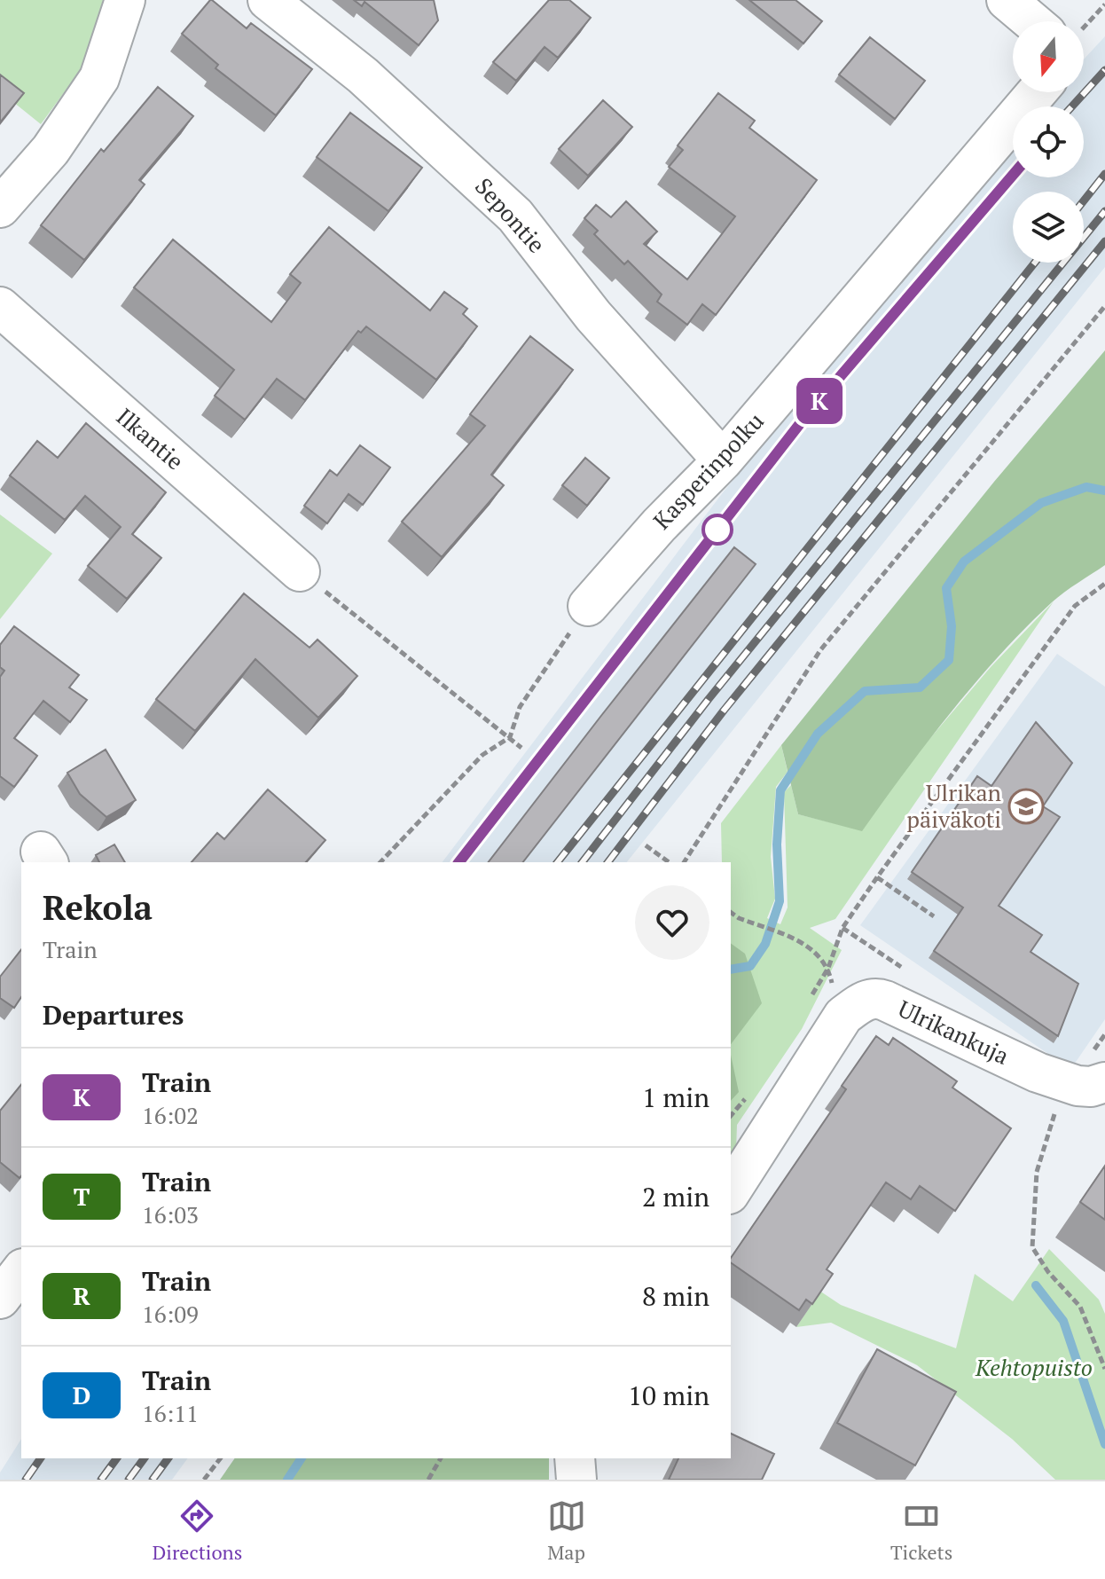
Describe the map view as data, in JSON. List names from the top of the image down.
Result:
{
  "streets": {
    "street": [
      "Sepontie",
      "Ilkantie",
      "Kasperinpolku",
      "Ulrikankuja"
    ]
  },
  "crossings": [
    ["Sepontie", "Kasperinpolku"]
  ],
  "parks": ["Kehtopuisto"],
  "places": {
    "school or university": ["Ulrikan päiväkoti"]
  },
  "north": "bottom",
  "page": {
    "on_map": "K",
    "heading": [
      ["Rekola", "Train"],
      "Departures"
    ],
    "list": [
      {
        "mark": "K",
        "name": "Train",
        "note": "16:02",
        "value": "1 min"
      },
      {
        "mark": "T",
        "name": "Train",
        "note": "16:03",
        "value": "2 min"
      },
      {
        "mark": "R",
        "name": "Train",
        "note": "16:09",
        "value": "8 min"
      },
      {
        "mark": "D",
        "name": "Train",
        "note": "16:11",
        "value": "10 min"
      }
    ],
    "tabs": ["Directions", "Map", "Tickets"]
  }
}
